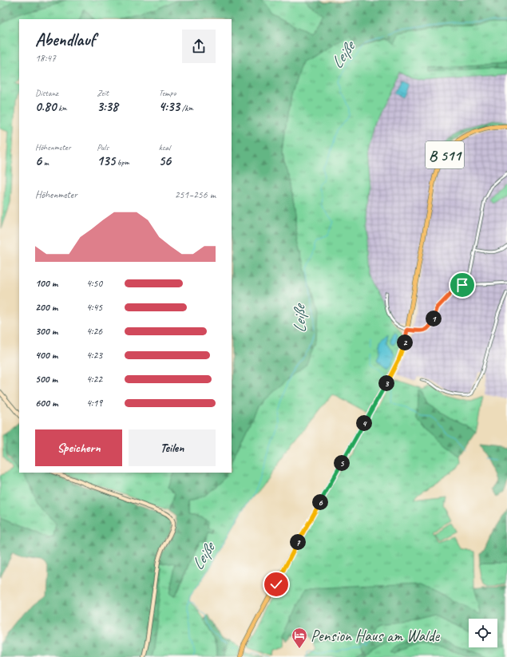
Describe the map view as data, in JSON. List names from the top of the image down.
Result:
{
  "streets": {
    "main road": ["B 511"]
  },
  "water": ["Leiße"],
  "places": {
    "hotel": ["Pension Haus am Walde"]
  },
  "page": {
    "heading": ["Abendlauf", "18:47"],
    "stats": [
      ["Distanz", "0.80 km"],
      ["Zeit", "3:38"],
      ["Tempo", "4:33 /km"],
      ["Höhenmeter", "6 m"],
      ["Puls", "135 bpm"],
      ["kcal", "56"]
    ],
    "chart": ["Höhenmeter", "251–256 m"],
    "list": [
      {
        "name": "100 m",
        "note": "4:50"
      },
      {
        "name": "200 m",
        "note": "4:45"
      },
      {
        "name": "300 m",
        "note": "4:26"
      },
      {
        "name": "400 m",
        "note": "4:23"
      },
      {
        "name": "500 m",
        "note": "4:22"
      },
      {
        "name": "600 m",
        "note": "4:19"
      }
    ],
    "pins": [
      "1",
      "2",
      "3",
      "4",
      "5",
      "6",
      "7"
    ],
    "buttons": ["Speichern", "Teilen"]
  }
}
